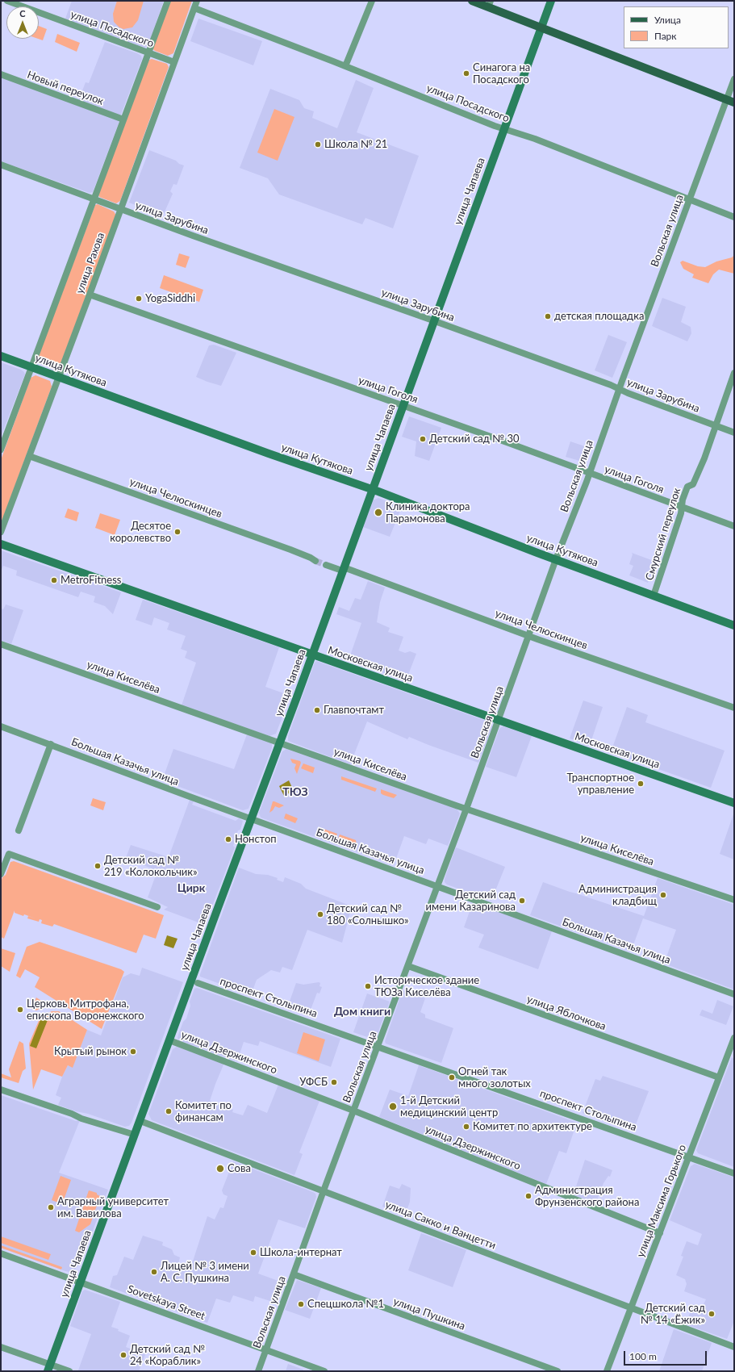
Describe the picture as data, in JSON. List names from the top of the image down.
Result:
{
  "streets": {
    "street": [
      "улица Посадского",
      "Новый переулок",
      "улица Чапаева",
      "улица Зарубина",
      "Вольская улица",
      "улица Рахова",
      "улица Кутякова",
      "улица Гоголя",
      "улица Челюскинцев",
      "Смурский переулок",
      "Московская улица",
      "улица Киселёва",
      "Большая Казачья улица",
      "проспект Столыпина",
      "улица Яблочкова",
      "улица Дзержинского",
      "улица Максима Горького",
      "улица Сакко и Ванцетти",
      "Sovetskaya Street",
      "улица Пушкина"
    ]
  },
  "crossings": [
    ["улица Посадского", "улица Чапаева"],
    ["улица Посадского", "Вольская улица"],
    ["улица Посадского", "улица Рахова"],
    ["Новый переулок", "улица Рахова"],
    ["улица Чапаева", "улица Зарубина"],
    ["улица Чапаева", "улица Кутякова"],
    ["улица Чапаева", "улица Гоголя"],
    ["улица Чапаева", "улица Челюскинцев"],
    ["улица Чапаева", "Московская улица"],
    ["улица Чапаева", "улица Киселёва"],
    ["улица Чапаева", "Большая Казачья улица"],
    ["улица Чапаева", "улица Дзержинского"],
    ["улица Чапаева", "улица Сакко и Ванцетти"],
    ["улица Чапаева", "Sovetskaya Street"],
    ["улица Зарубина", "Вольская улица"],
    ["улица Зарубина", "улица Рахова"],
    ["улица Зарубина", "Смурский переулок"],
    ["Вольская улица", "улица Кутякова"],
    ["Вольская улица", "улица Гоголя"],
    ["Вольская улица", "улица Челюскинцев"],
    ["Вольская улица", "Московская улица"],
    ["Вольская улица", "улица Киселёва"],
    ["Вольская улица", "Большая Казачья улица"],
    ["Вольская улица", "проспект Столыпина"],
    ["Вольская улица", "улица Яблочкова"],
    ["Вольская улица", "улица Дзержинского"],
    ["Вольская улица", "улица Сакко и Ванцетти"],
    ["Вольская улица", "Sovetskaya Street"],
    ["Вольская улица", "улица Пушкина"],
    ["улица Рахова", "улица Кутякова"],
    ["улица Рахова", "улица Гоголя"],
    ["улица Рахова", "улица Челюскинцев"],
    ["улица Кутякова", "Смурский переулок"],
    ["улица Гоголя", "Смурский переулок"],
    ["проспект Столыпина", "улица Максима Горького"],
    ["улица Яблочкова", "улица Максима Горького"],
    ["улица Дзержинского", "улица Максима Горького"],
    ["улица Максима Горького", "улица Сакко и Ванцетти"]
  ],
  "districts": ["ТЮЗ", "Цирк", "Дом книги"],
  "places": [
    "Синагога на Посадского",
    "Школа № 21",
    "YogaSiddhi",
    "детская площадка",
    "Детский сад № 30",
    "Клиника доктора Парамонова",
    "Десятое королевство",
    "MetroFitness",
    "Главпочтамт",
    "Транспортное управление",
    "Нонстоп",
    "Детский сад № 219 «Колокольчик»",
    "Администрация кладбищ",
    "Детский сад имени Казаринова",
    "Детский сад № 180 «Солнышко»",
    "Историческое здание ТЮЗа Киселёва",
    "Церковь Митрофана, епископа Воронежского",
    "Крытый рынок",
    "Огней так много золотых",
    "УФСБ",
    "1-й Детский медицинский центр",
    "Комитет по финансам",
    "Комитет по архитектуре",
    "Сова",
    "Администрация Фрунзенского района",
    "Аграрный университет им. Вавилова",
    "Школа-интернат",
    "Лицей № 3 имени А. С. Пушкина",
    "Спецшкола №1",
    "Детский сад № 14 «Ёжик»",
    "Детский сад № 24 «Кораблик»"
  ],
  "legend": ["Улица", "Парк"],
  "scale_bar": "100 m",
  "north": "top"
}
